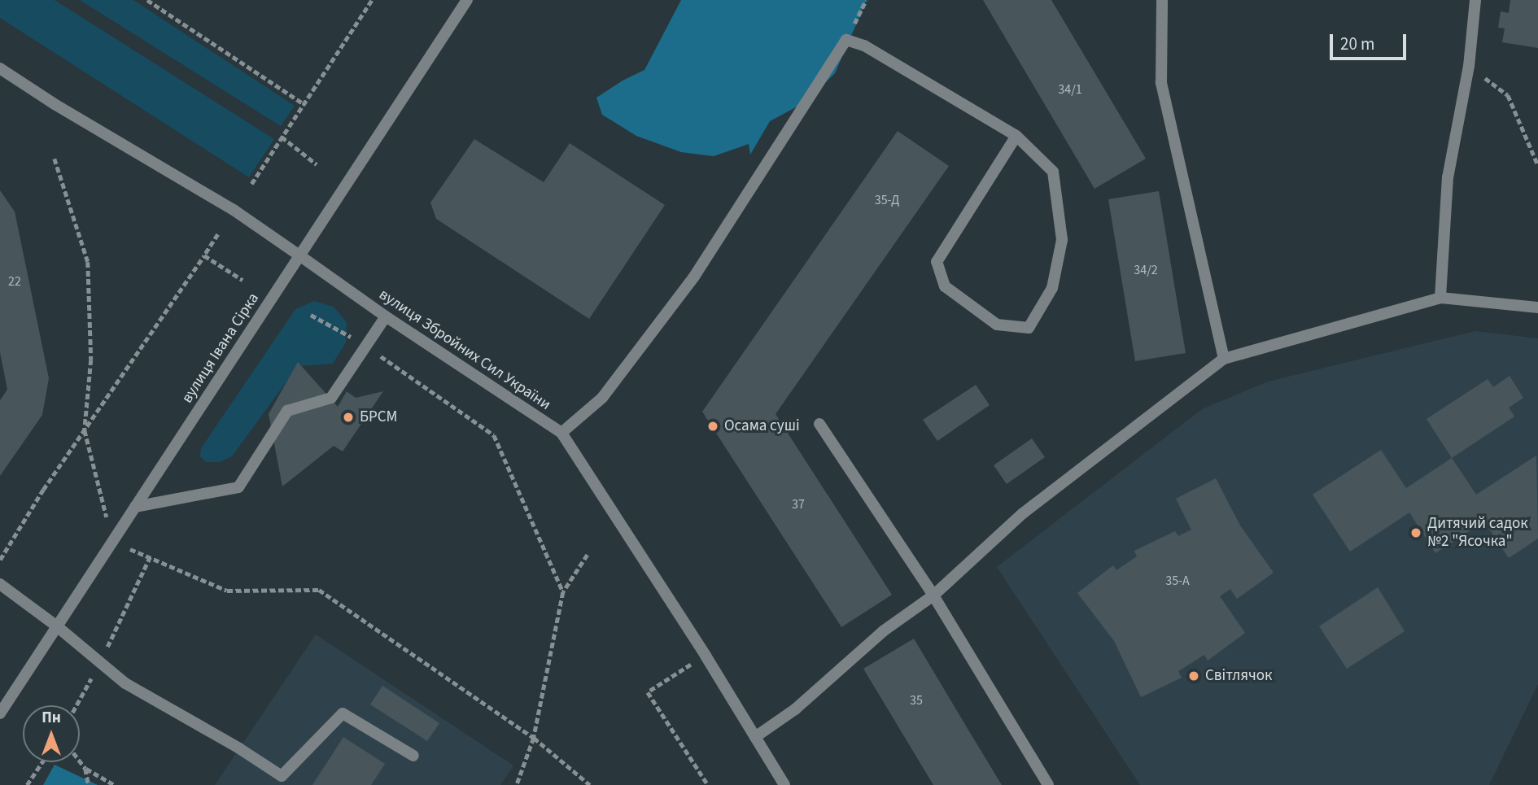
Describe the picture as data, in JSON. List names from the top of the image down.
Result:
{
  "streets": {
    "street": ["вулиця Івана Сірка", "вулиця Збройних Сил України"]
  },
  "crossings": [
    ["вулиця Івана Сірка", "вулиця Збройних Сил України"]
  ],
  "places": [
    "БРСМ",
    "Осама суші",
    "Дитячий садок №2 \"Ясочка\"",
    "Світлячок"
  ],
  "house_numbers": [
    "34/1",
    "35-Д",
    "34/2",
    "22",
    "37",
    "35-А",
    "35"
  ],
  "scale_bar": "20 m",
  "north": "top"
}
